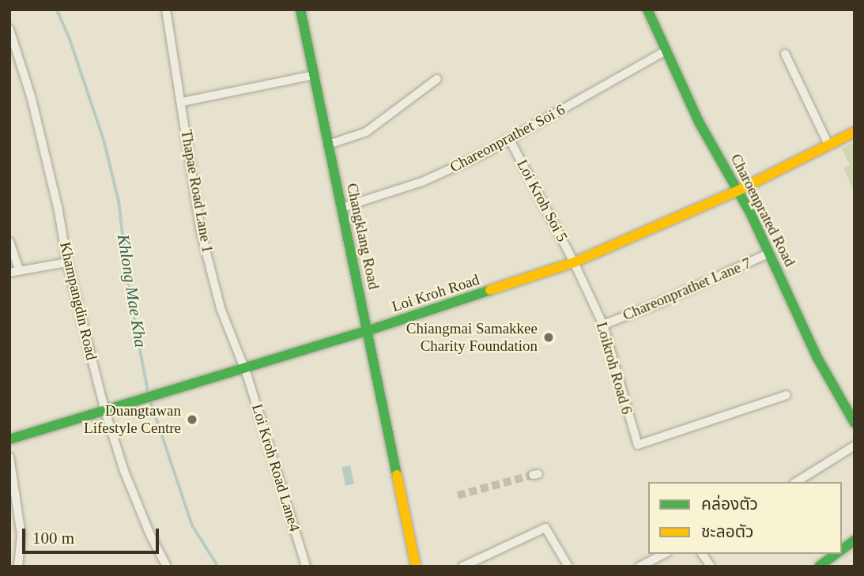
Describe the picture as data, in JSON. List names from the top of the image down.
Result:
{
  "streets": {
    "street": [
      "Chareonprathet Soi 6",
      "Thapae Road Lane 1",
      "Loi Kroh Soi 5",
      "Charoenprated Road",
      "Changklang Road",
      "Chareonprathet Lane 7",
      "Loi Kroh Road",
      "Khampangdin Road",
      "Loikroh Road 6",
      "Loi Kroh Road Lane4"
    ]
  },
  "crossings": [
    ["Chareonprathet Soi 6", "Loi Kroh Soi 5"],
    ["Chareonprathet Soi 6", "Charoenprated Road"],
    ["Chareonprathet Soi 6", "Changklang Road"],
    ["Thapae Road Lane 1", "Loi Kroh Road"],
    ["Thapae Road Lane 1", "Loi Kroh Road Lane4"],
    ["Loi Kroh Soi 5", "Loi Kroh Road"],
    ["Loi Kroh Soi 5", "Loikroh Road 6"],
    ["Charoenprated Road", "Chareonprathet Lane 7"],
    ["Charoenprated Road", "Loi Kroh Road"],
    ["Changklang Road", "Loi Kroh Road"],
    ["Chareonprathet Lane 7", "Loikroh Road 6"],
    ["Loi Kroh Road", "Khampangdin Road"],
    ["Loi Kroh Road", "Loikroh Road 6"],
    ["Loi Kroh Road", "Loi Kroh Road Lane4"]
  ],
  "water": ["Khlong Mae Kha"],
  "places": ["Chiangmai Samakkee Charity Foundation", "Duangtawan Lifestyle Centre"],
  "legend": ["คล่องตัว", "ชะลอตัว"],
  "scale_bar": "100 m"
}
